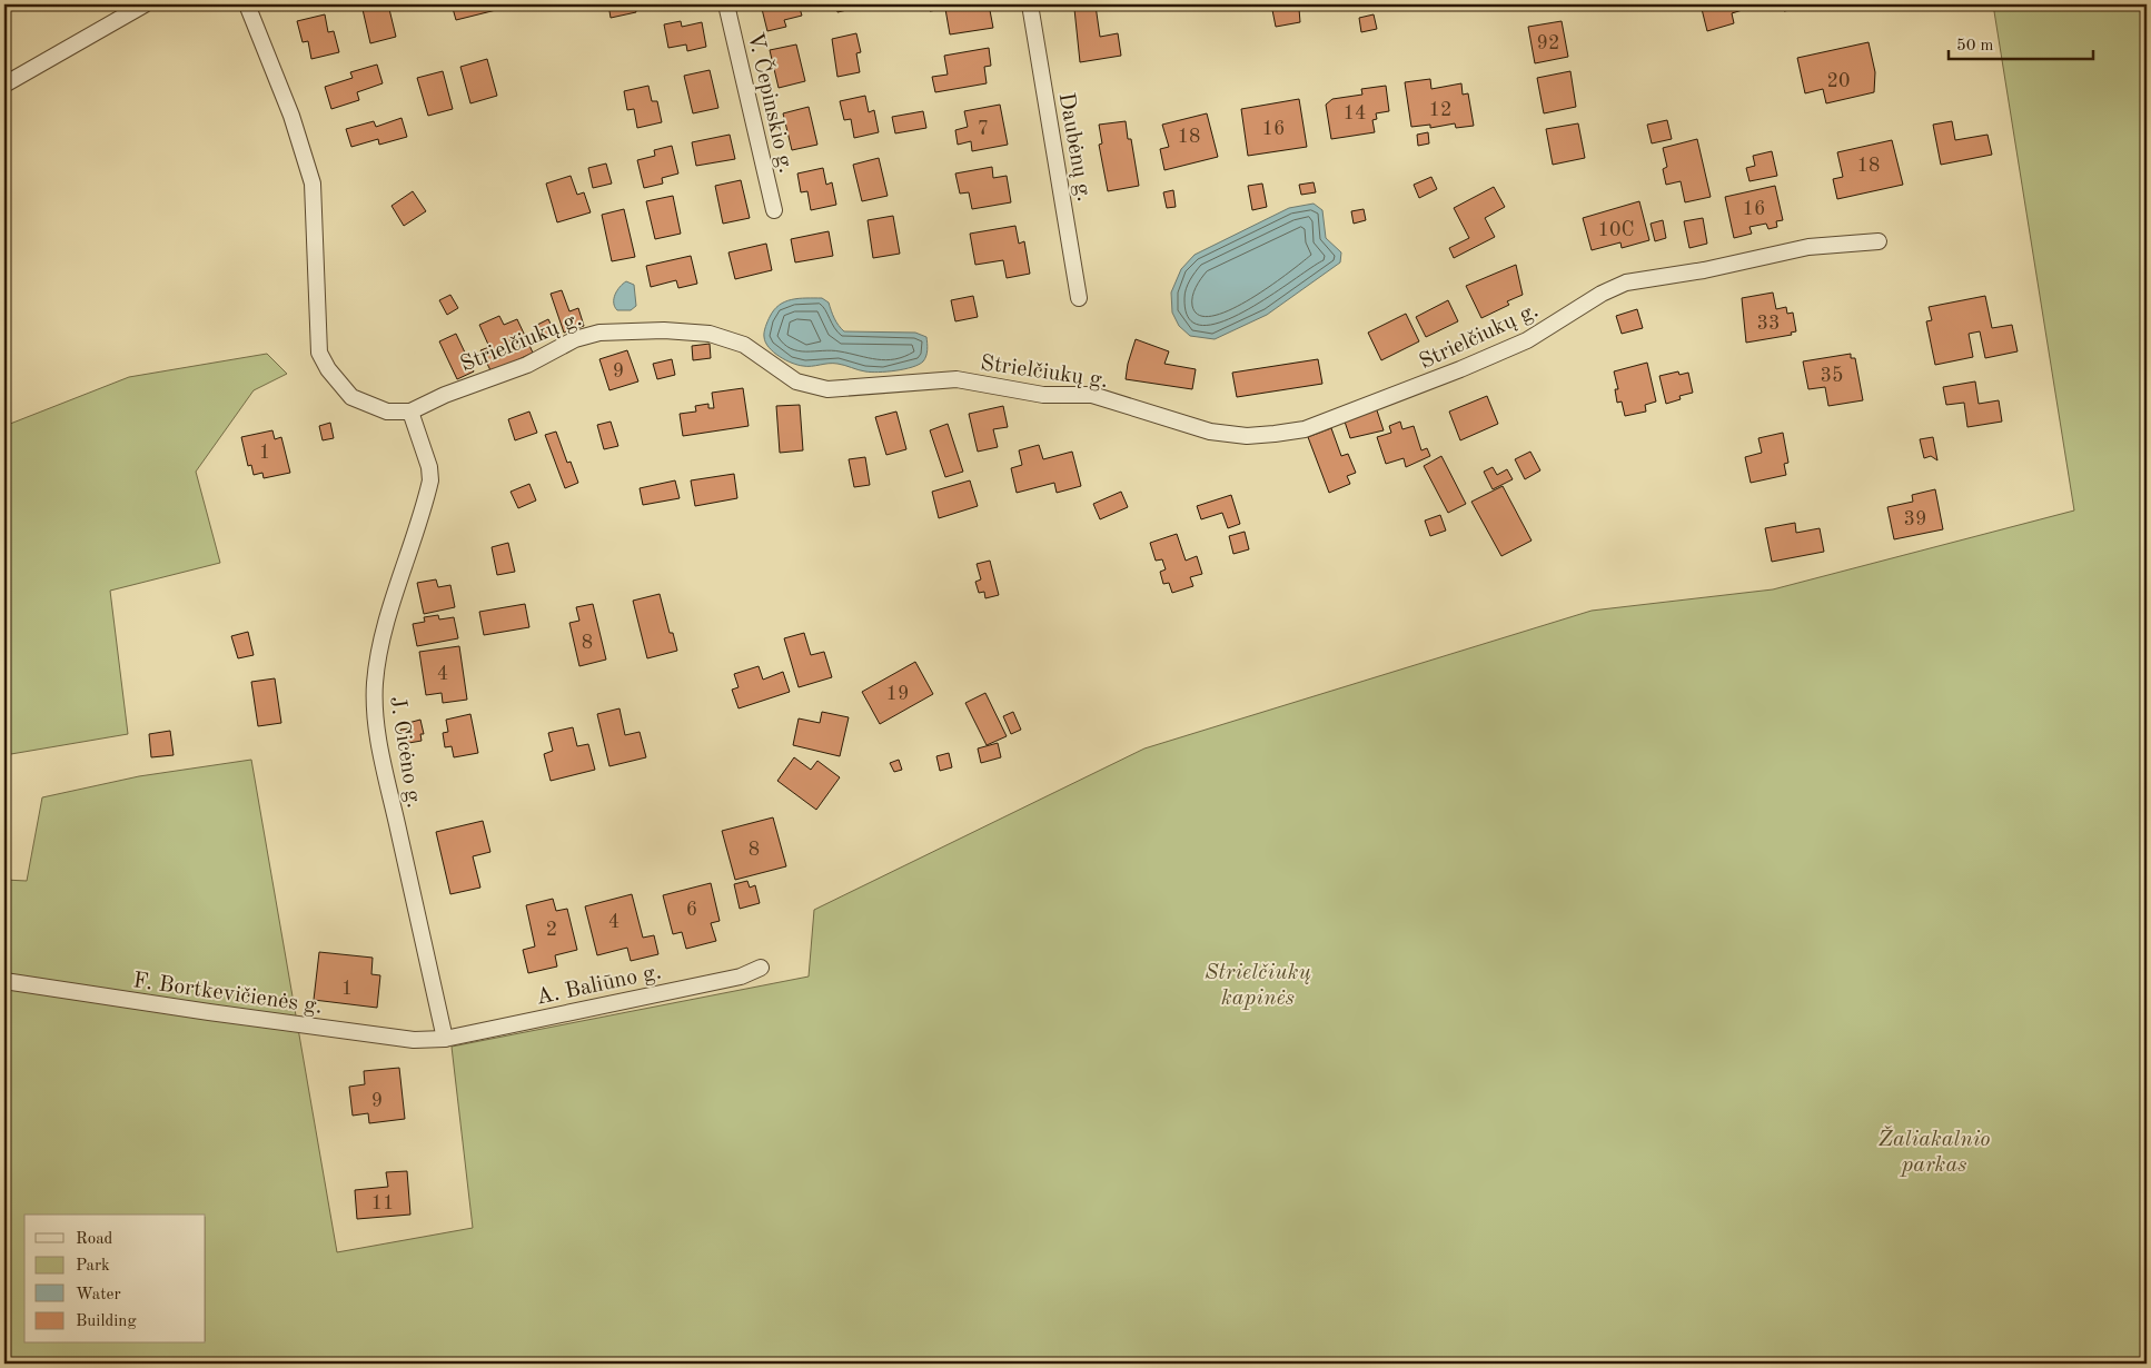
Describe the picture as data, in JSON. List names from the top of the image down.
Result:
{
  "streets": {
    "street": [
      "V. Čepinskio g.",
      "Daubėnų g.",
      "Strielčiukų g.",
      "J. Cicėno g.",
      "A. Baliūno g.",
      "F. Bortkevičienės g."
    ]
  },
  "crossings": [
    ["Strielčiukų g.", "J. Cicėno g."],
    ["J. Cicėno g.", "A. Baliūno g."],
    ["J. Cicėno g.", "F. Bortkevičienės g."],
    ["A. Baliūno g.", "F. Bortkevičienės g."]
  ],
  "parks": ["Strielčiukų kapinės", "Žaliakalnio parkas"],
  "house_numbers": [
    "92",
    "20",
    "12",
    "14",
    "7",
    "16",
    "18",
    "18",
    "16",
    "10C",
    "33",
    "9",
    "35",
    "1",
    "39",
    "8",
    "4",
    "19",
    "8",
    "6",
    "4",
    "2",
    "1",
    "9",
    "11"
  ],
  "legend": [
    "Road",
    "Park",
    "Water",
    "Building"
  ],
  "scale_bar": "50 m"
}
